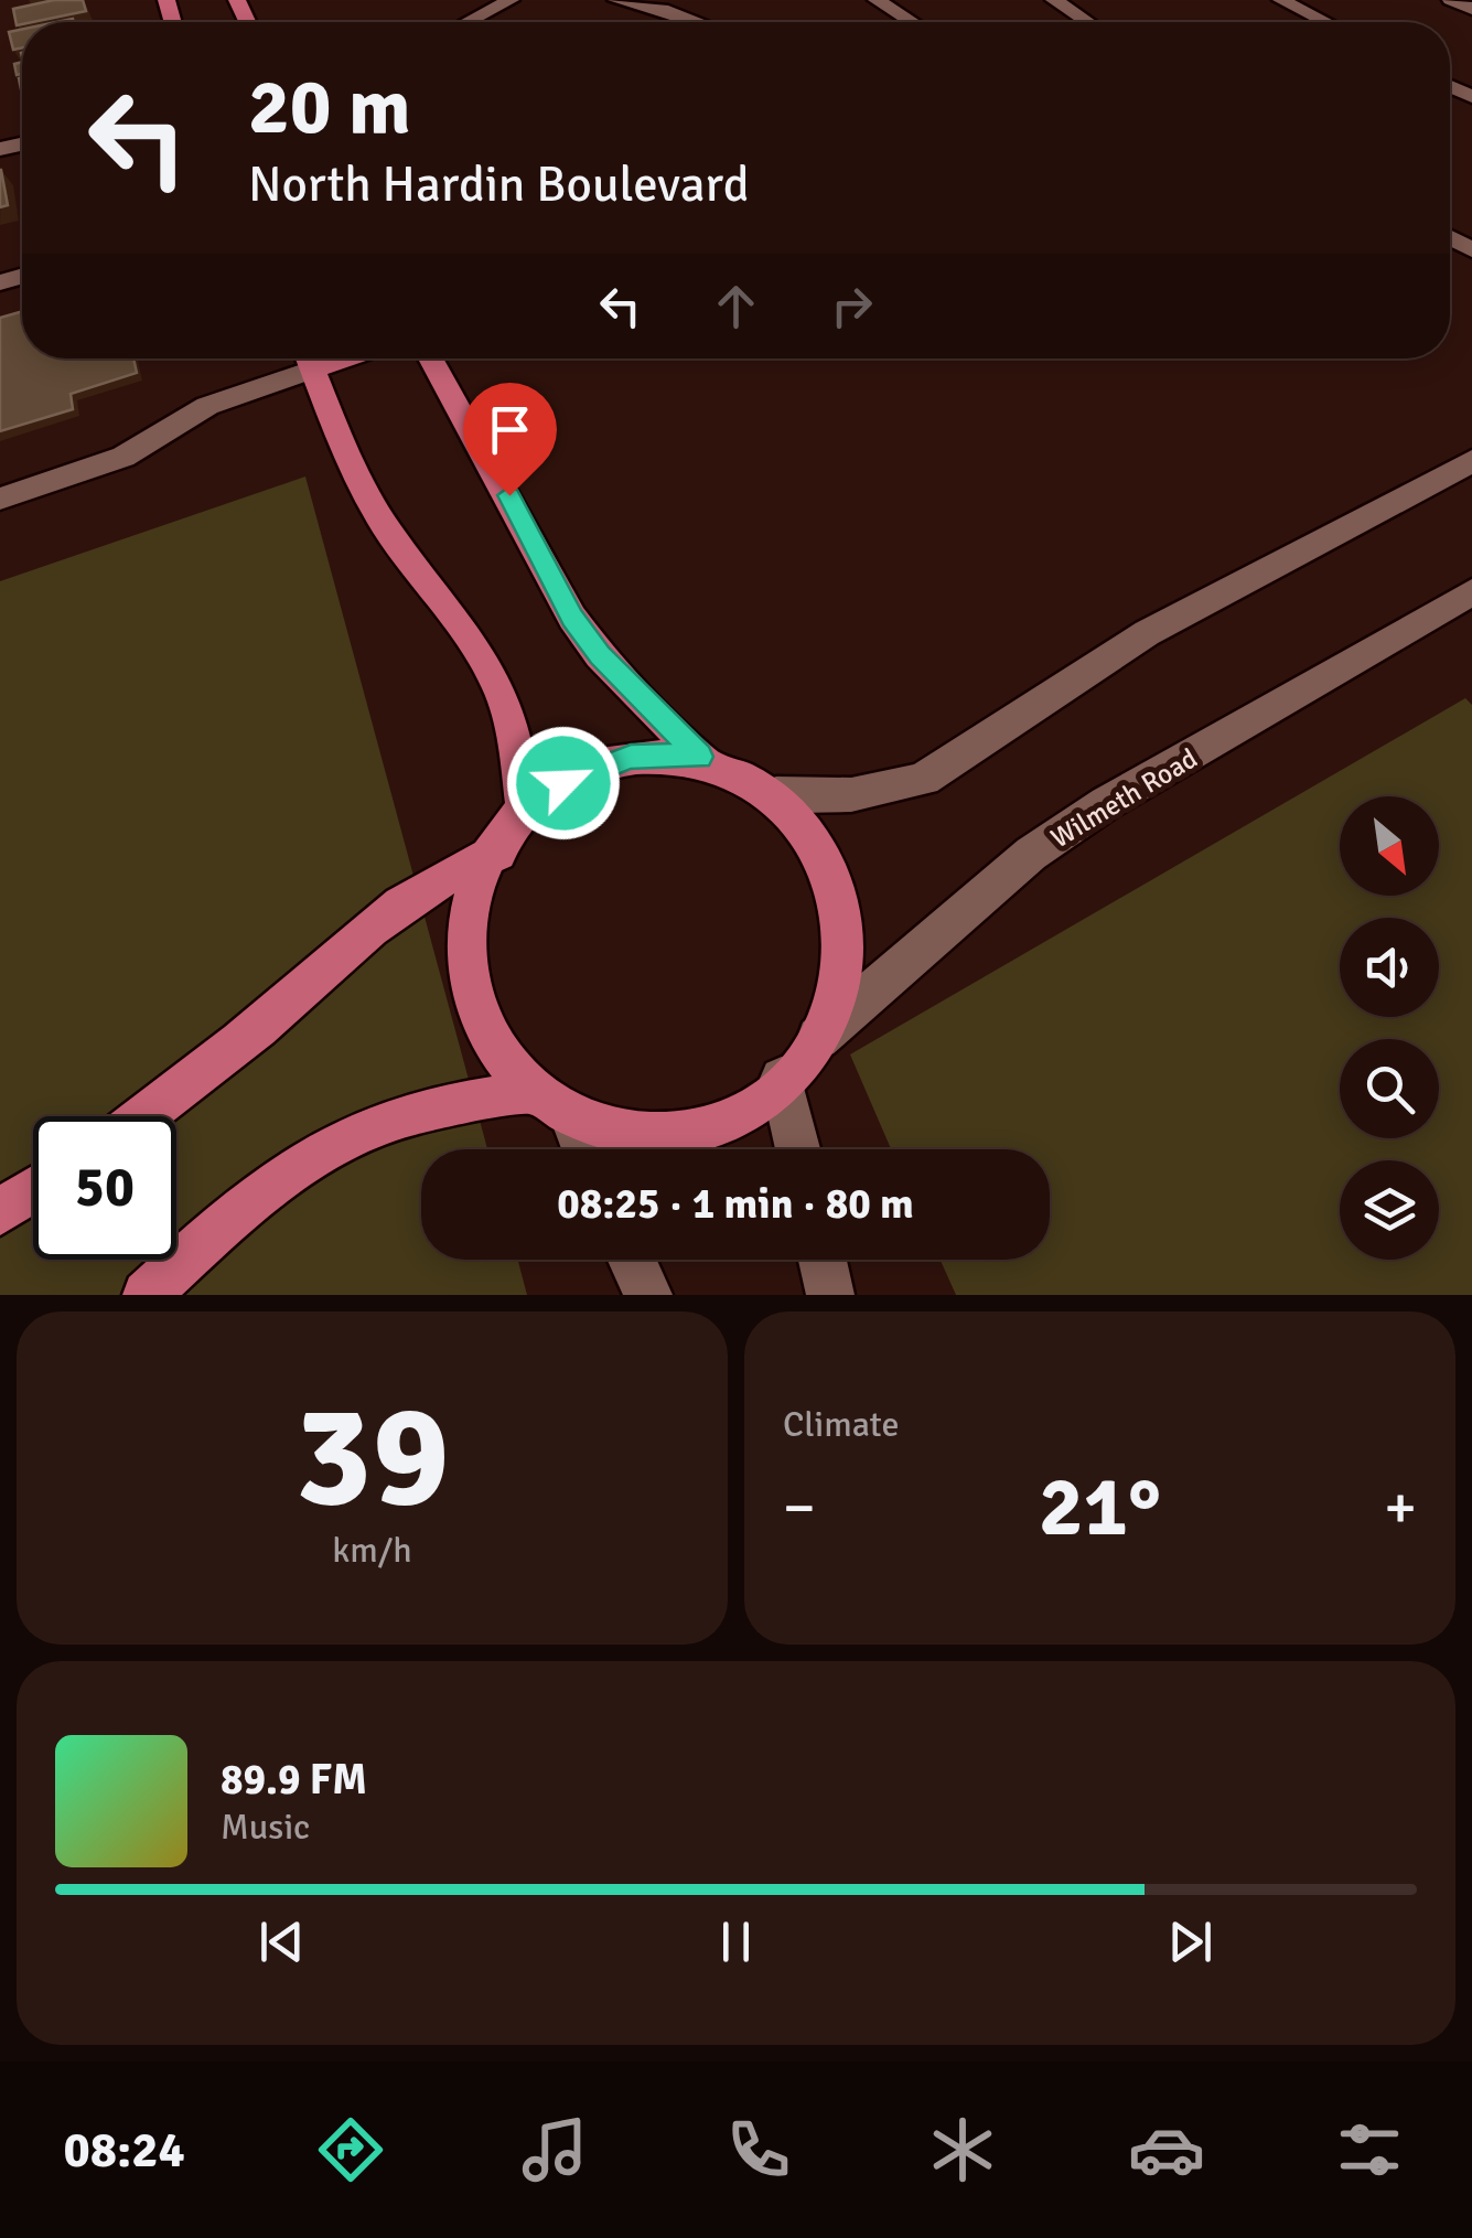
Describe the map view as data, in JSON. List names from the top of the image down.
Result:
{
  "streets": {
    "street": ["Wilmeth Road"]
  },
  "north": "bottom right",
  "page": {
    "turn": ["20 m", "North Hardin Boulevard"],
    "limit": "50",
    "trip": "08:25 · 1 min · 80 m",
    "tile": [
      ["39", "km/h"],
      "Climate"
    ],
    "heat": ["−", "21°", "+"],
    "song": ["89.9 FM", "Music"],
    "tabs": "08:24"
  }
}
